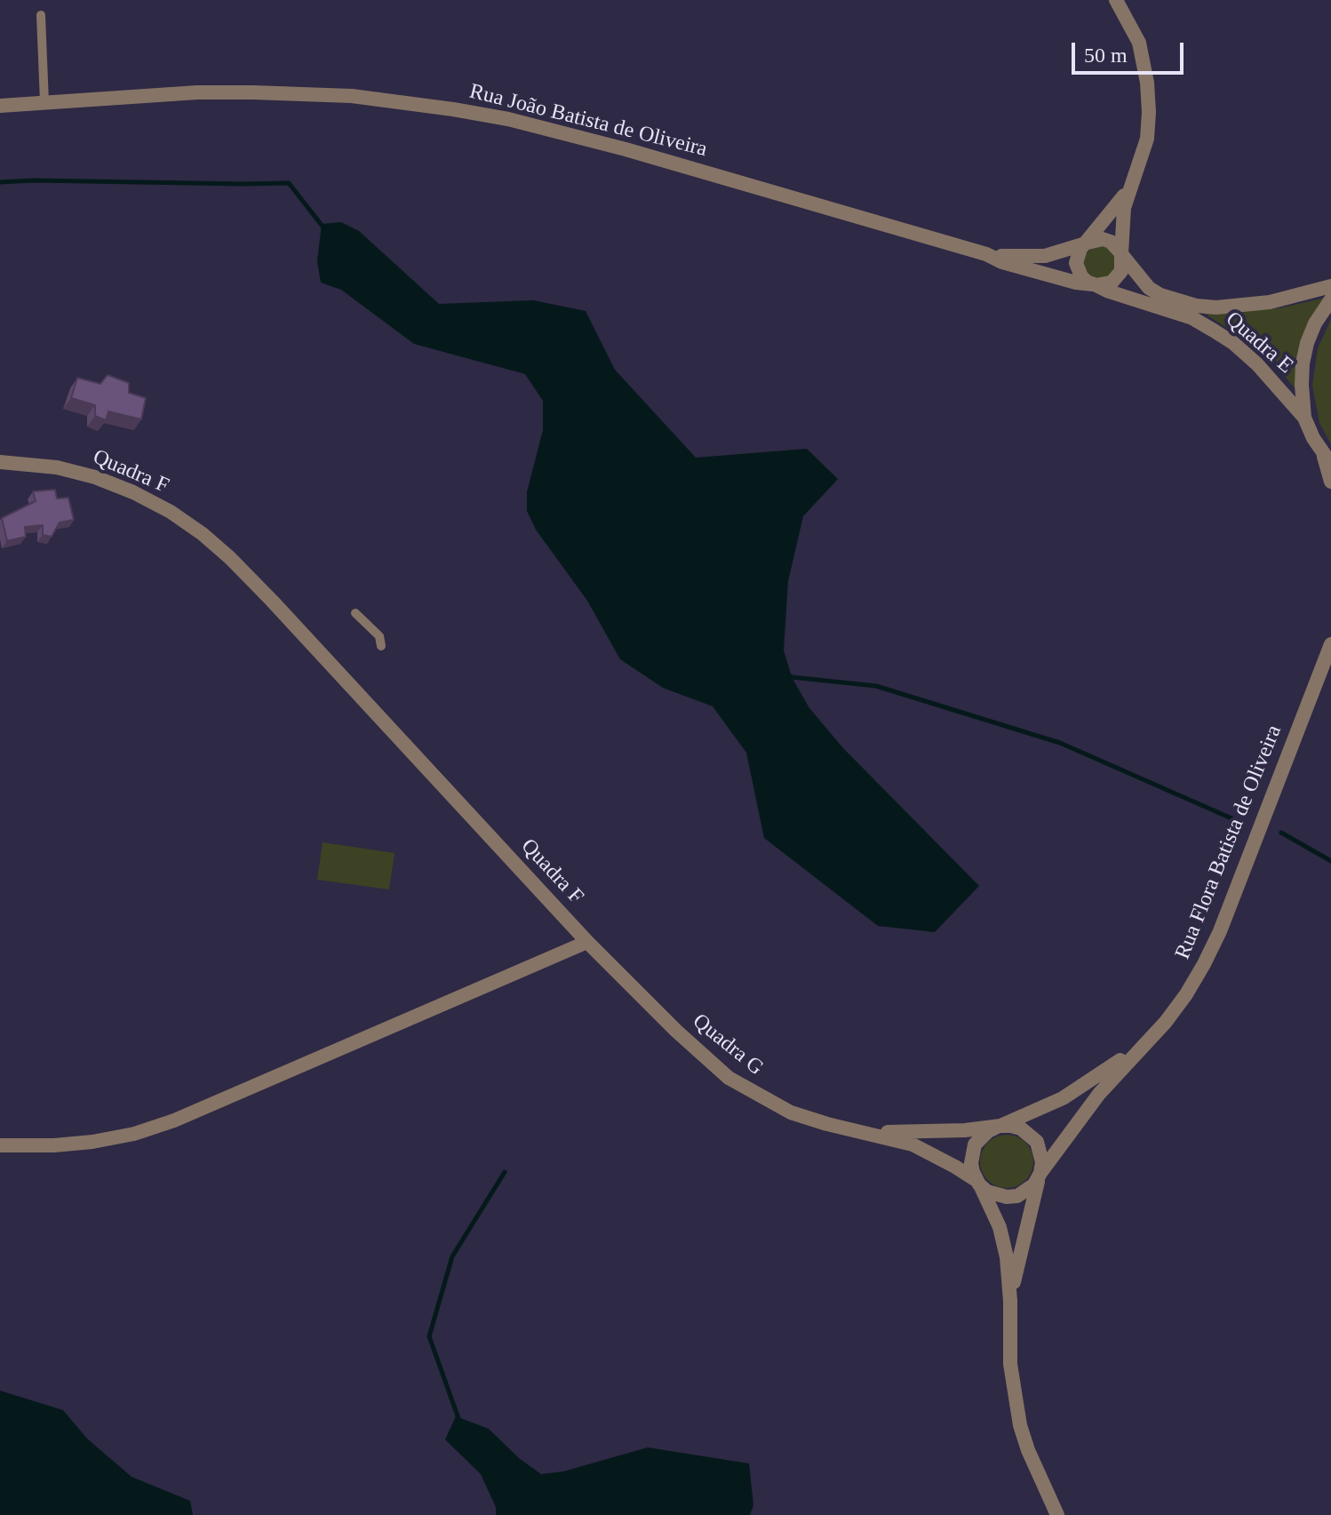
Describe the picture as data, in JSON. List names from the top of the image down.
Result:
{
  "streets": {
    "street": [
      "Rua João Batista de Oliveira",
      "Quadra E",
      "Quadra F",
      "Rua Flora Batista de Oliveira",
      "Quadra G"
    ]
  },
  "crossings": [
    ["Rua João Batista de Oliveira", "Quadra E"],
    ["Quadra F", "Quadra G"],
    ["Rua Flora Batista de Oliveira", "Quadra G"]
  ],
  "scale_bar": "50 m"
}
